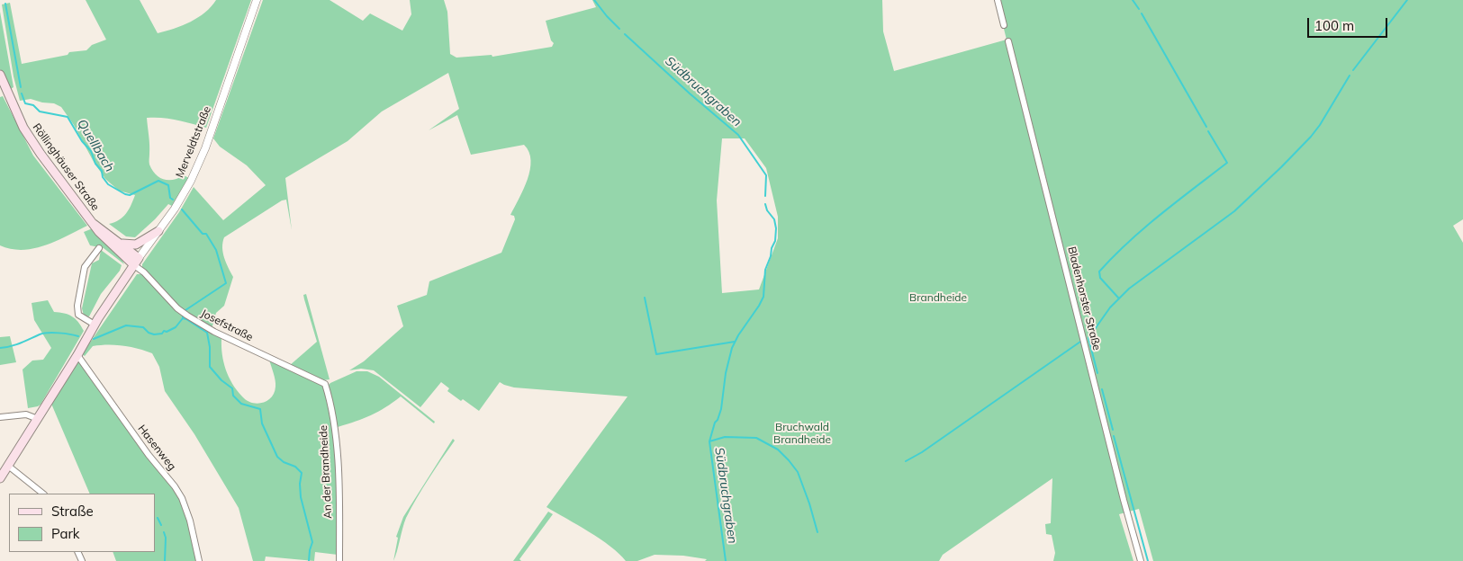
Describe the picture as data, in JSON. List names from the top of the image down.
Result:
{
  "streets": {
    "main road": ["Merveldtstraße", "Röllinghäuser Straße"],
    "street": [
      "Bladenhorster Straße",
      "Josefstraße",
      "Hasenweg",
      "An der Brandheide"
    ]
  },
  "crossings": [
    ["Merveldtstraße", "Röllinghäuser Straße"],
    ["Merveldtstraße", "Josefstraße"],
    ["Merveldtstraße", "Hasenweg"],
    ["Röllinghäuser Straße", "Josefstraße"],
    ["Josefstraße", "An der Brandheide"]
  ],
  "water": ["Südbruchgraben", "Quellbach"],
  "parks": ["Brandheide", "Bruchwald Brandheide"],
  "legend": ["Straße", "Park"],
  "scale_bar": "100 m"
}
